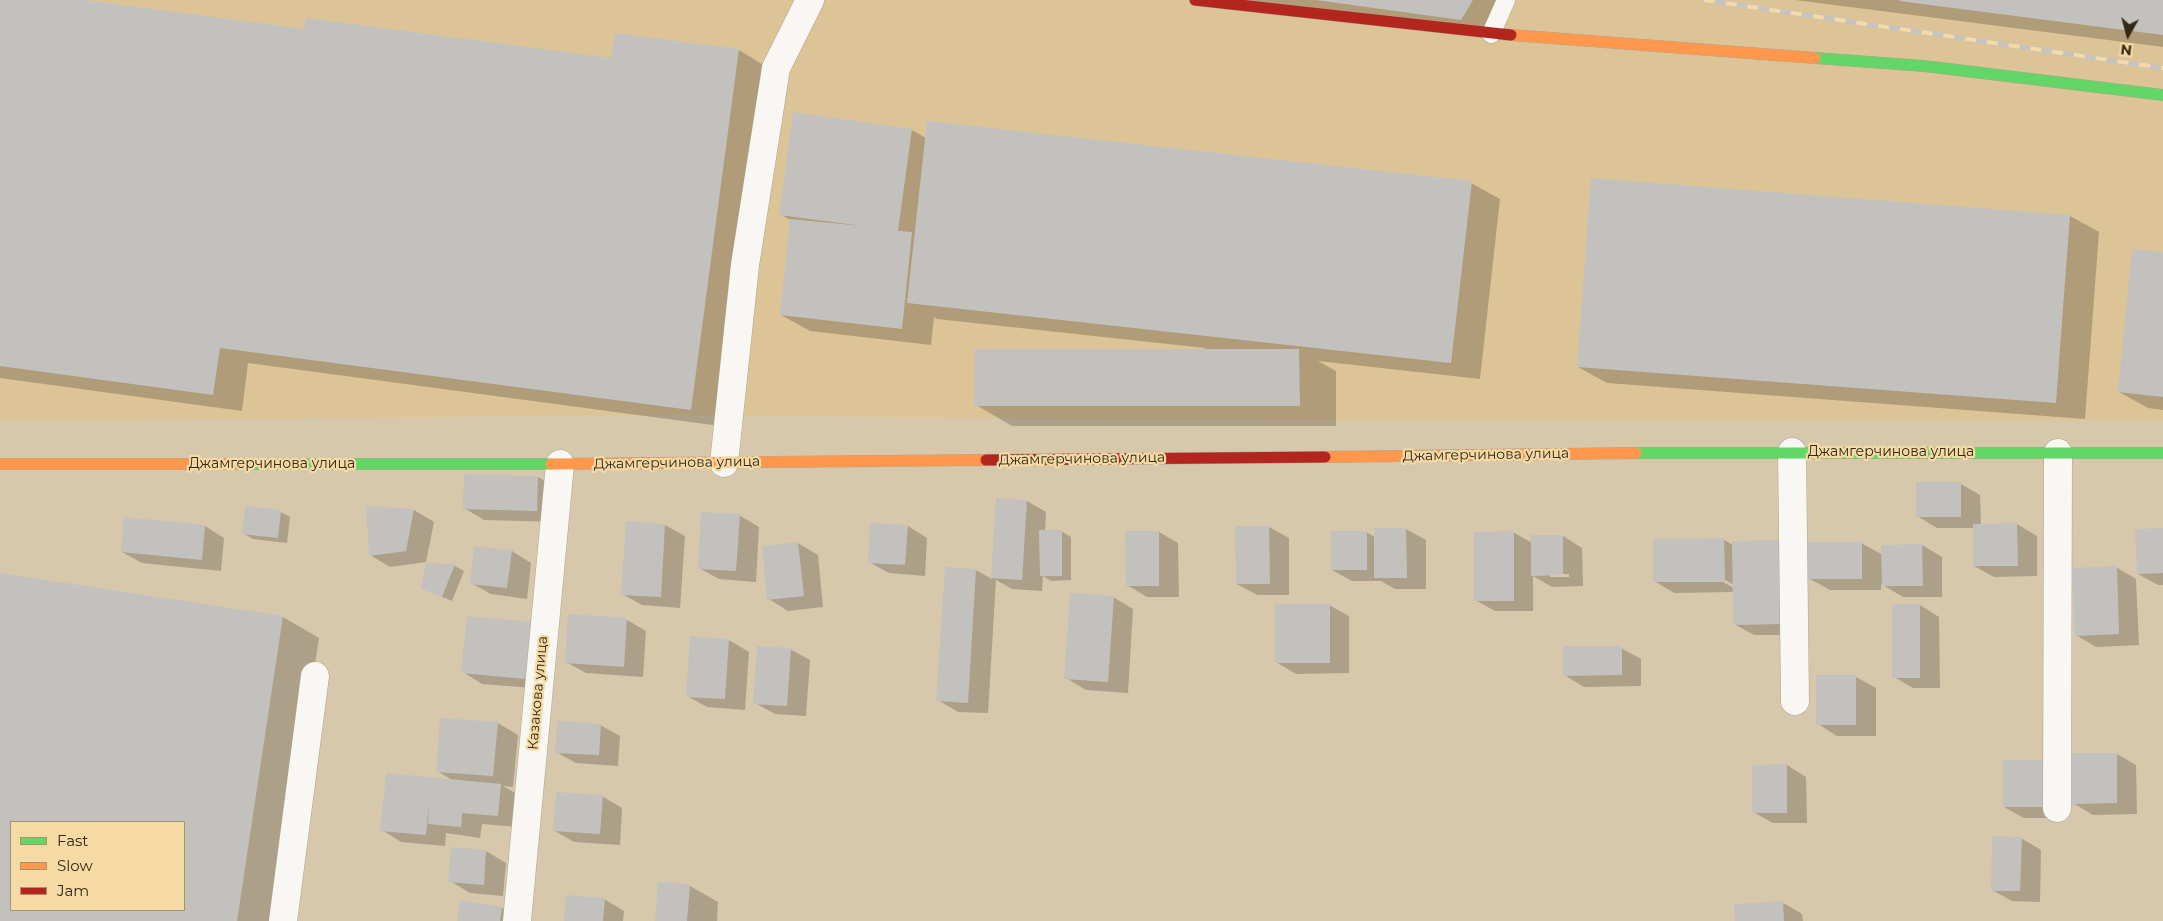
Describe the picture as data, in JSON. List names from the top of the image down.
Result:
{
  "streets": {
    "street": ["Джамгерчинова улица", "Казакова улица"]
  },
  "crossings": [
    ["Джамгерчинова улица", "Казакова улица"]
  ],
  "legend": ["Fast", "Slow", "Jam"],
  "north": "bottom"
}
